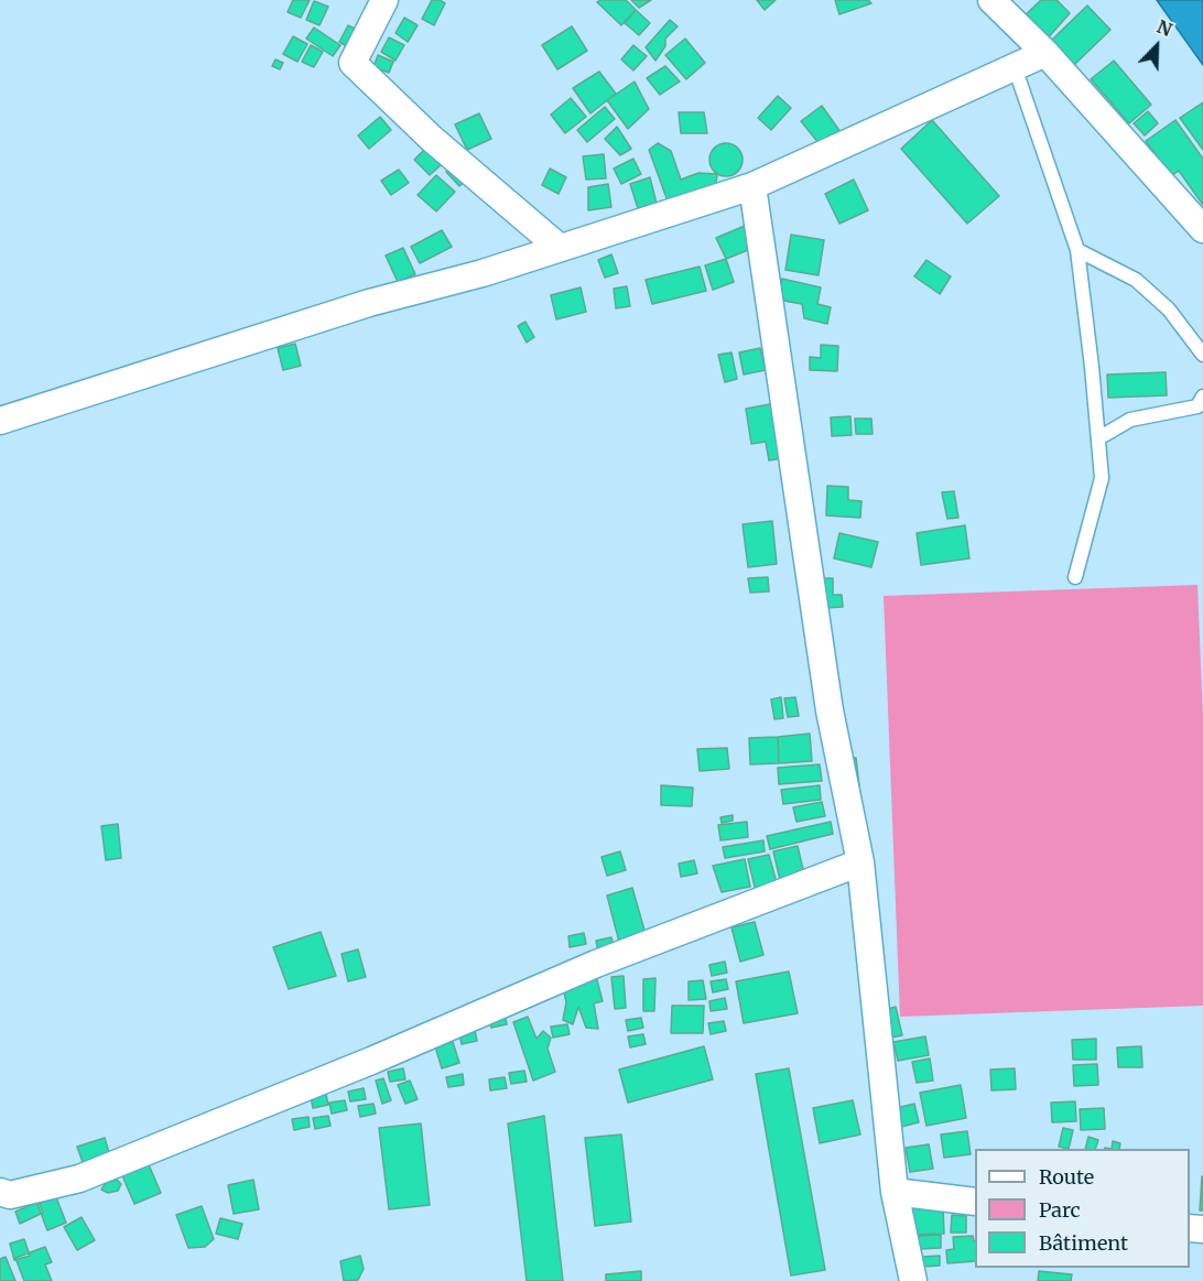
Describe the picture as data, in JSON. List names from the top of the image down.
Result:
{
  "legend": ["Route", "Parc", "Bâtiment"],
  "north": "top right"
}
